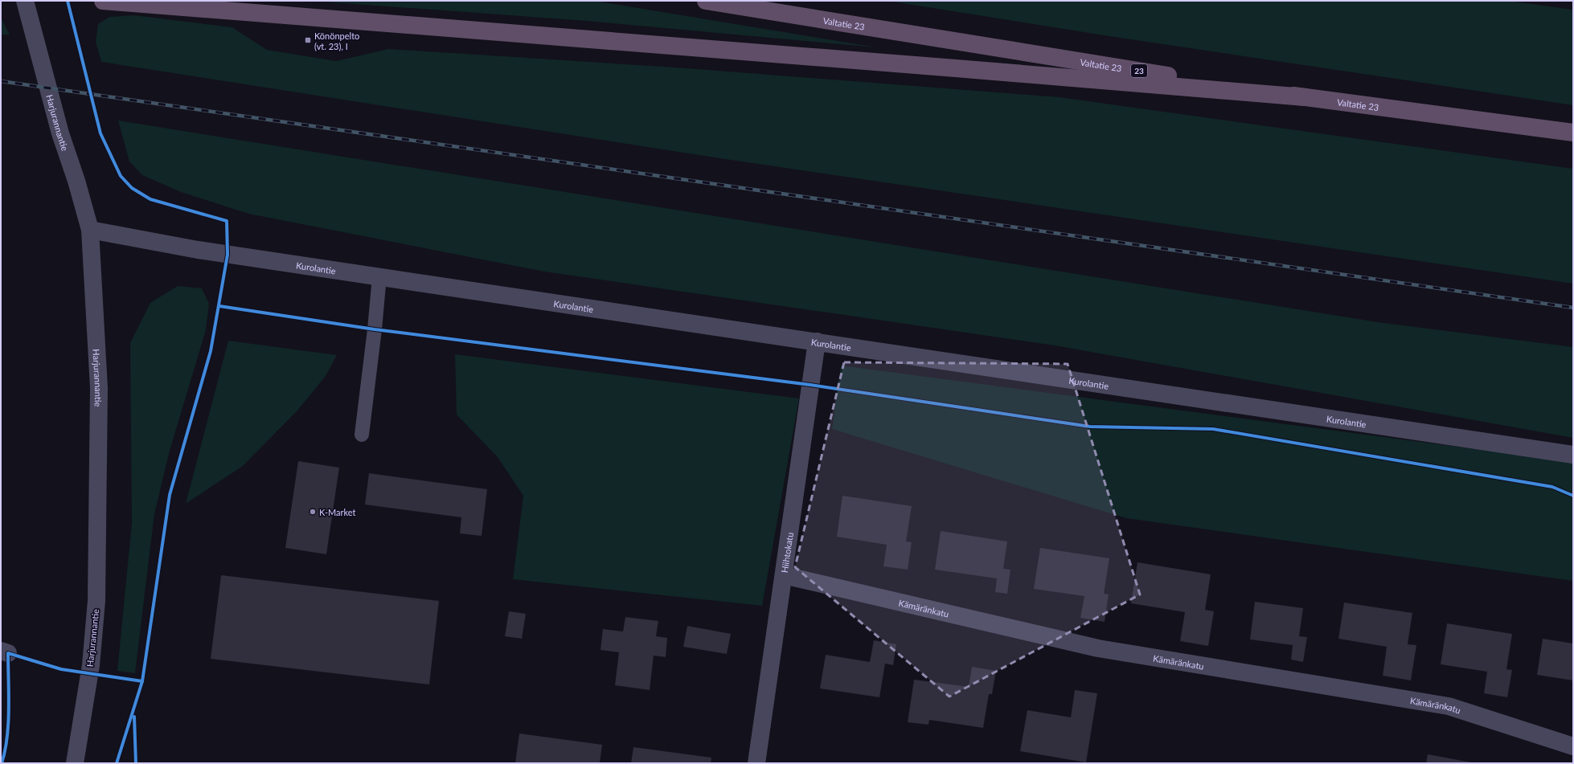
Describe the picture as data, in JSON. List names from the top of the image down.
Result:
{
  "streets": {
    "highway": ["Valtatie 23", "23"],
    "street": [
      "Harjurannantie",
      "Kurolantie",
      "Hiihtokatu",
      "Kämäränkatu"
    ]
  },
  "crossings": [
    ["Harjurannantie", "Kurolantie"],
    ["Kurolantie", "Hiihtokatu"],
    ["Hiihtokatu", "Kämäränkatu"]
  ],
  "places": {
    "transit": ["Könönpelto (vt. 23), I"],
    "other": ["K-Market"]
  }
}
